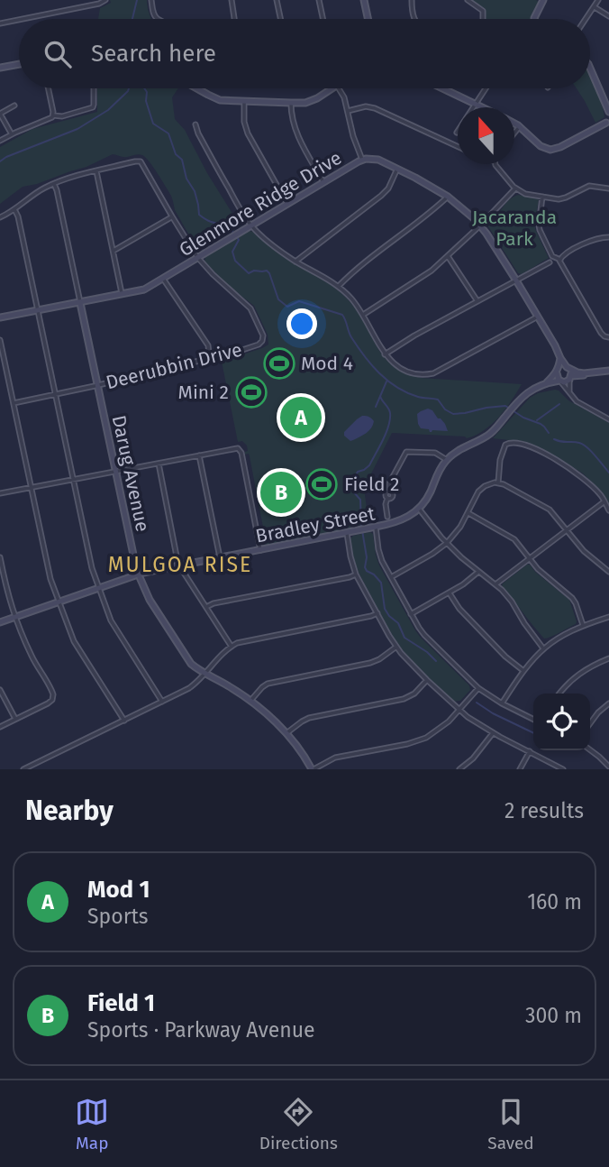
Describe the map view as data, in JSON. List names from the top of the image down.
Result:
{
  "streets": {
    "street": [
      "Glenmore Ridge Drive",
      "Deerubbin Drive",
      "Darug Avenue",
      "Bradley Street"
    ]
  },
  "crossings": [
    ["Glenmore Ridge Drive", "Deerubbin Drive"],
    ["Glenmore Ridge Drive", "Darug Avenue"],
    ["Deerubbin Drive", "Darug Avenue"],
    ["Darug Avenue", "Bradley Street"]
  ],
  "districts": ["MULGOA RISE"],
  "parks": ["Jacaranda Park"],
  "places": {
    "sports": ["Mod 4", "Mini 2", "Field 2"]
  },
  "north": "top",
  "page": {
    "search": "Search here",
    "pins": ["A", "B"],
    "heading": ["Nearby", "2 results"],
    "list": [
      {
        "mark": "A",
        "name": "Mod 1",
        "note": "Sports",
        "value": "160 m"
      },
      {
        "mark": "B",
        "name": "Field 1",
        "note": "Sports · Parkway Avenue",
        "value": "300 m"
      }
    ],
    "nav": ["Map", "Directions", "Saved"]
  }
}
